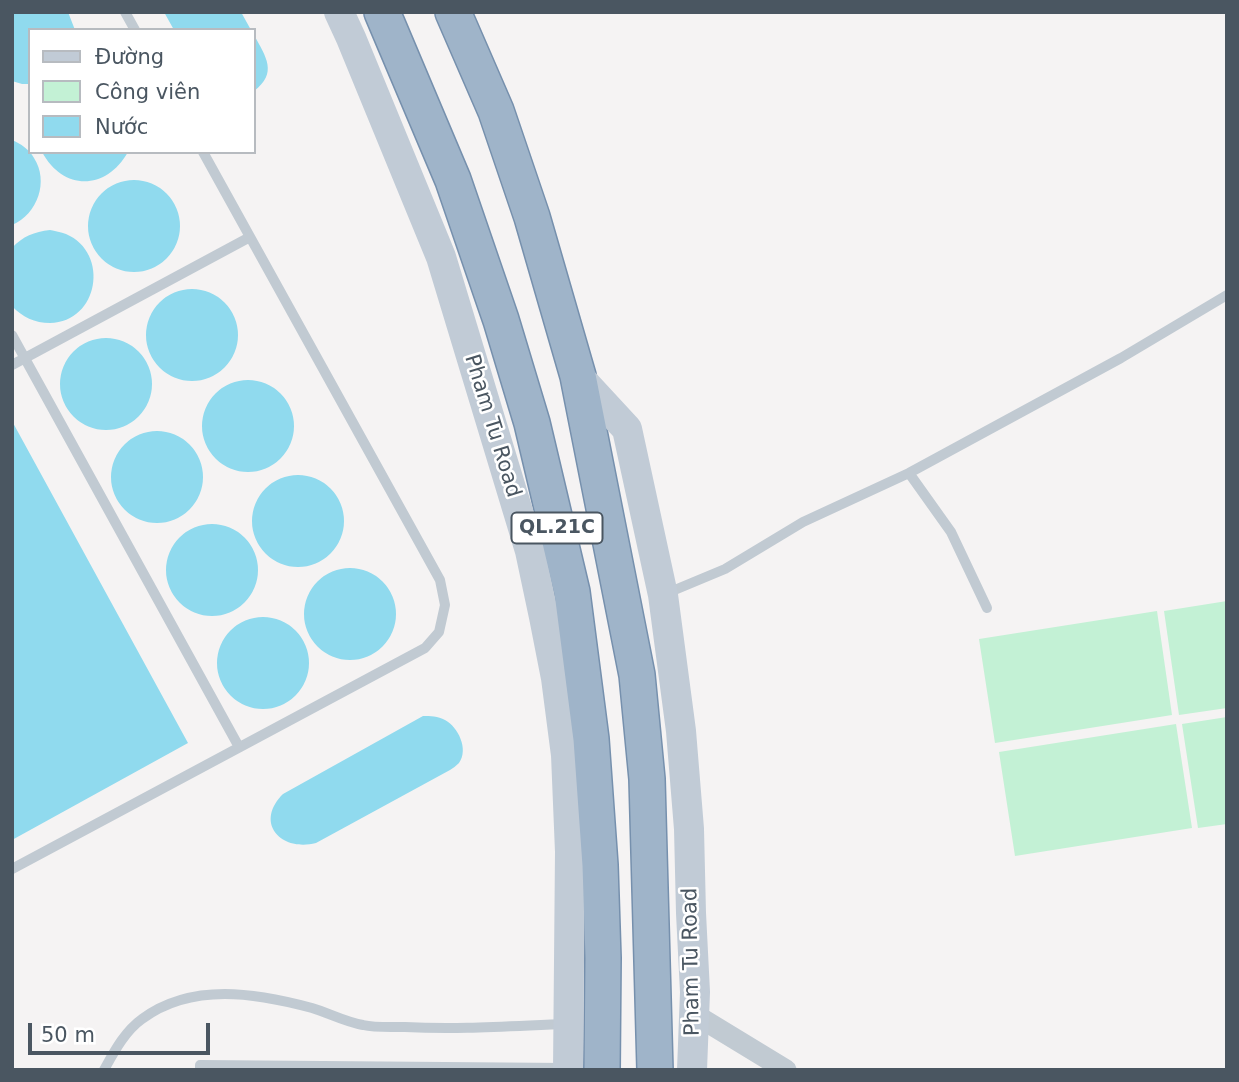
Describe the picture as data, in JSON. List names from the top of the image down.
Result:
{
  "streets": {
    "highway": ["Pham Tu Road", "QL.21C"]
  },
  "legend": ["Đường", "Công viên", "Nước"],
  "scale_bar": "50 m"
}
